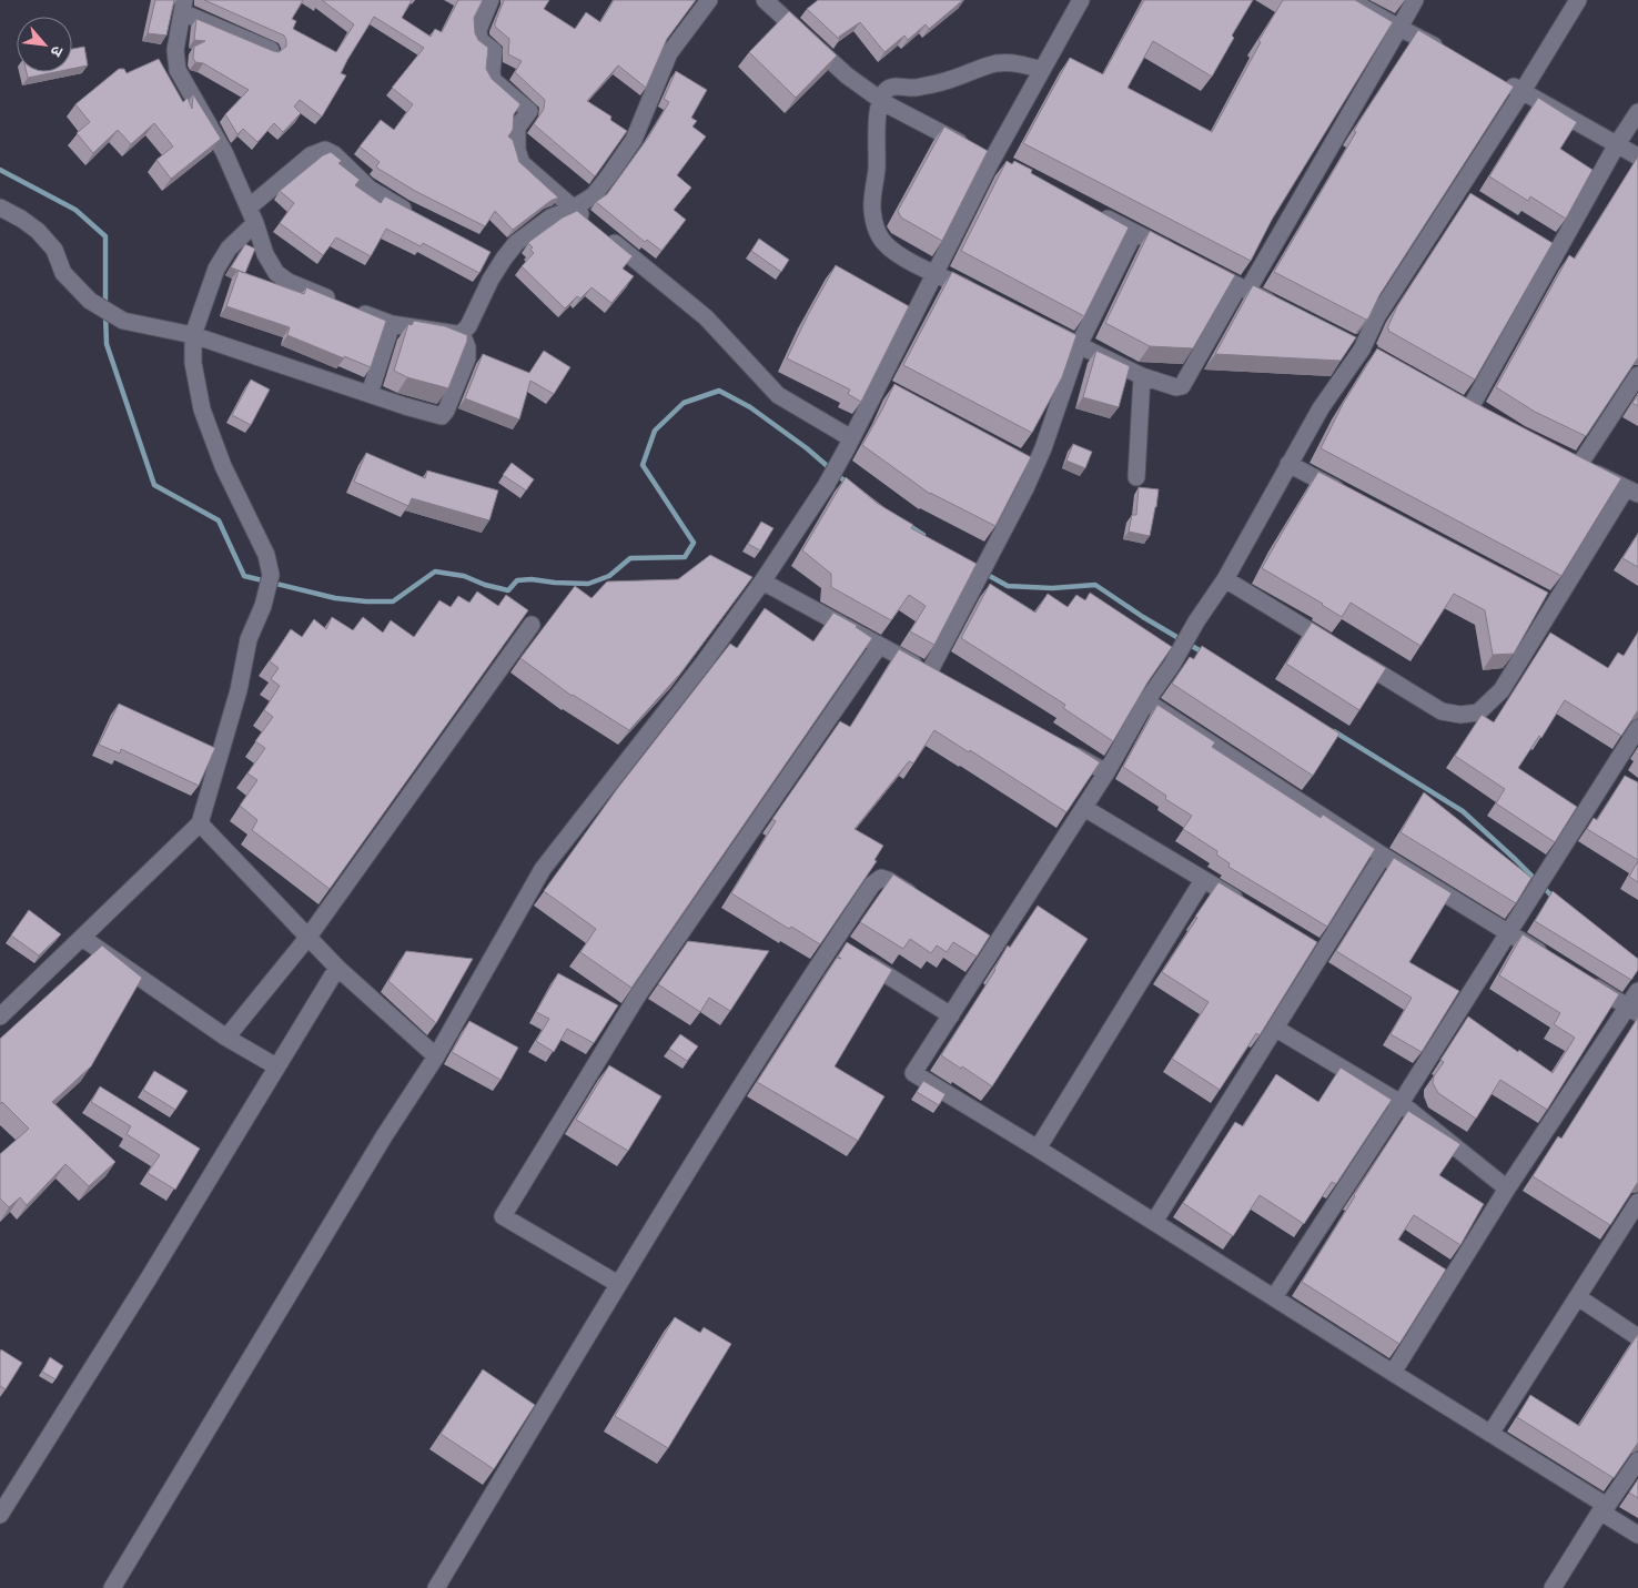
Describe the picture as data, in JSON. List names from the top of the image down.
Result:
{
  "north": "bottom right"
}
